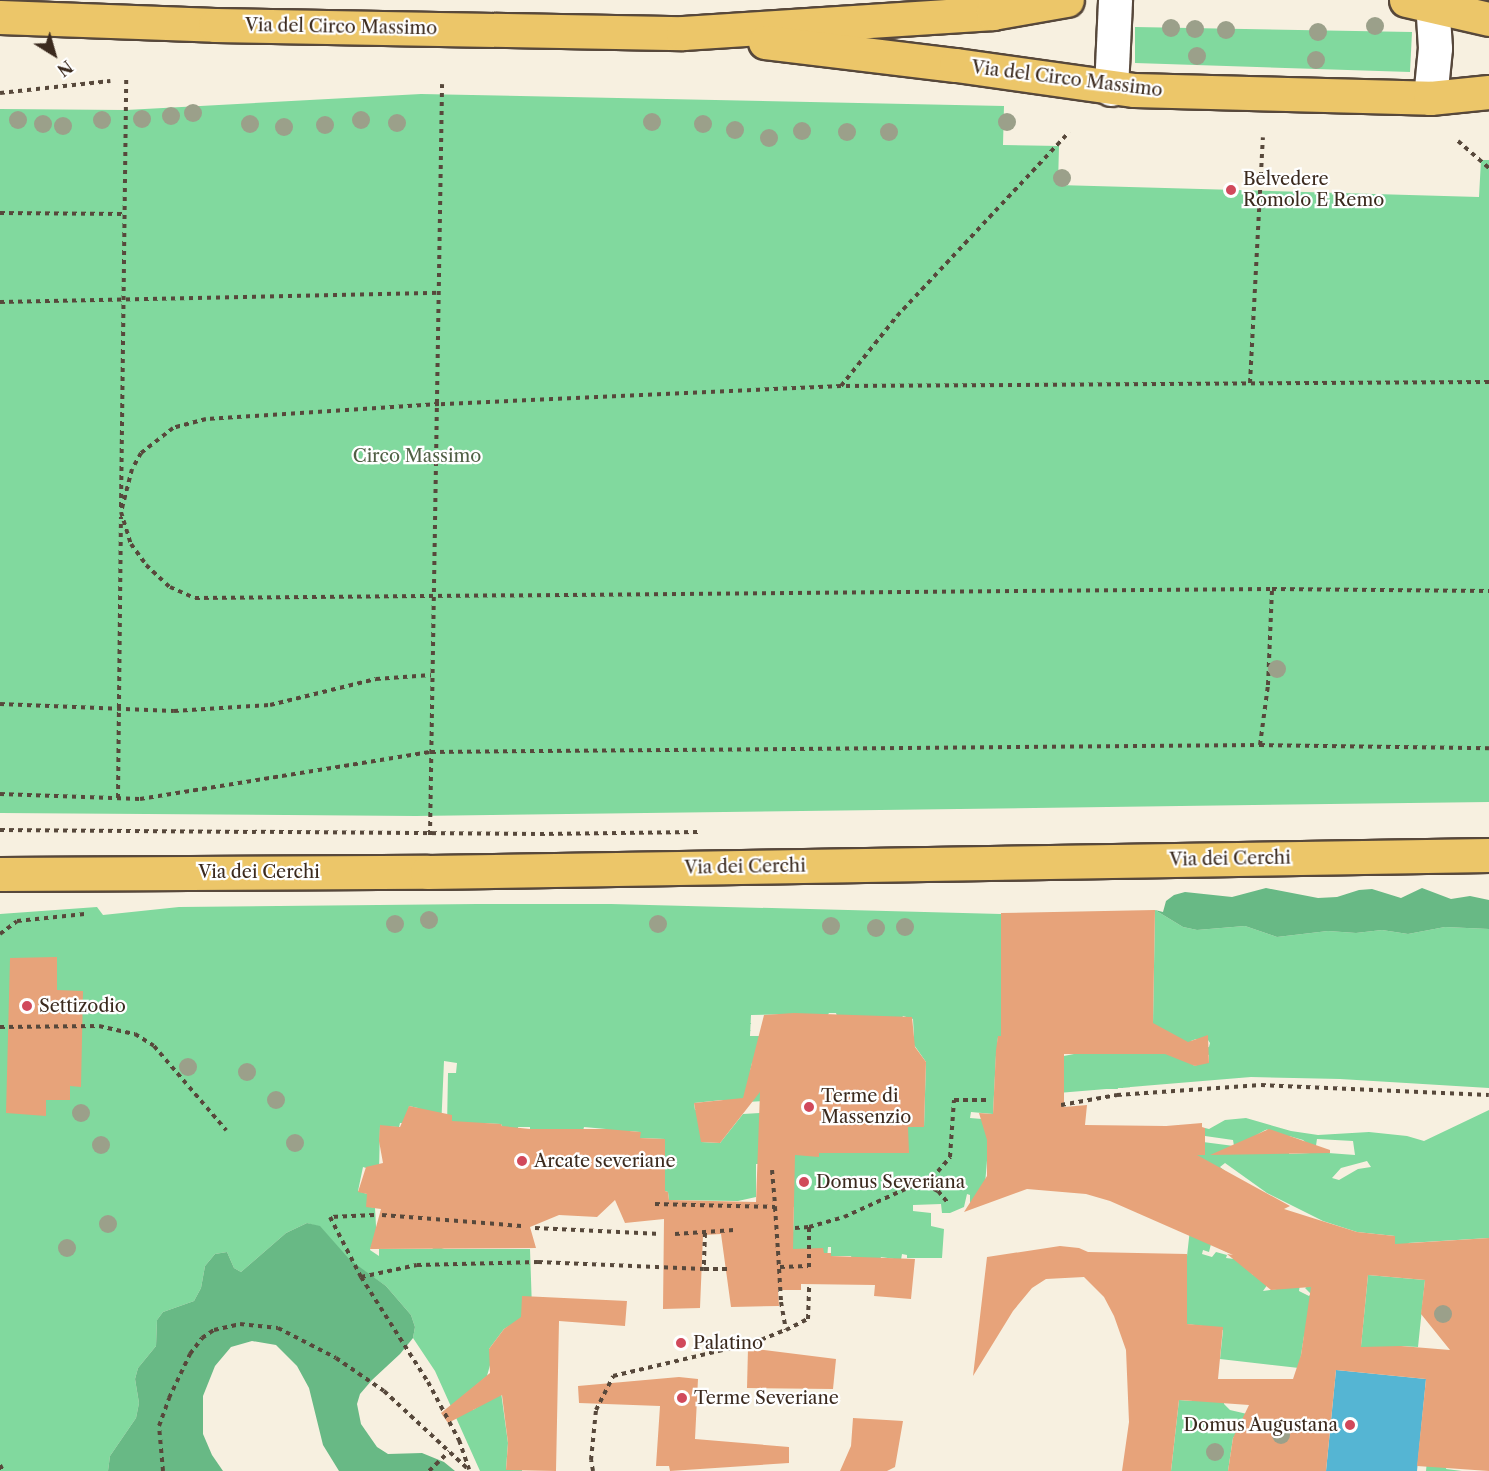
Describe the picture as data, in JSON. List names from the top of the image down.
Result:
{
  "streets": {
    "main road": ["Via del Circo Massimo", "Via dei Cerchi"]
  },
  "parks": ["Circo Massimo"],
  "places": [
    "Belvedere Romolo E Remo",
    "Settizodio",
    "Terme di Massenzio",
    "Arcate severiane",
    "Domus Severiana",
    "Palatino",
    "Terme Severiane",
    "Domus Augustana"
  ],
  "north": "bottom right"
}
